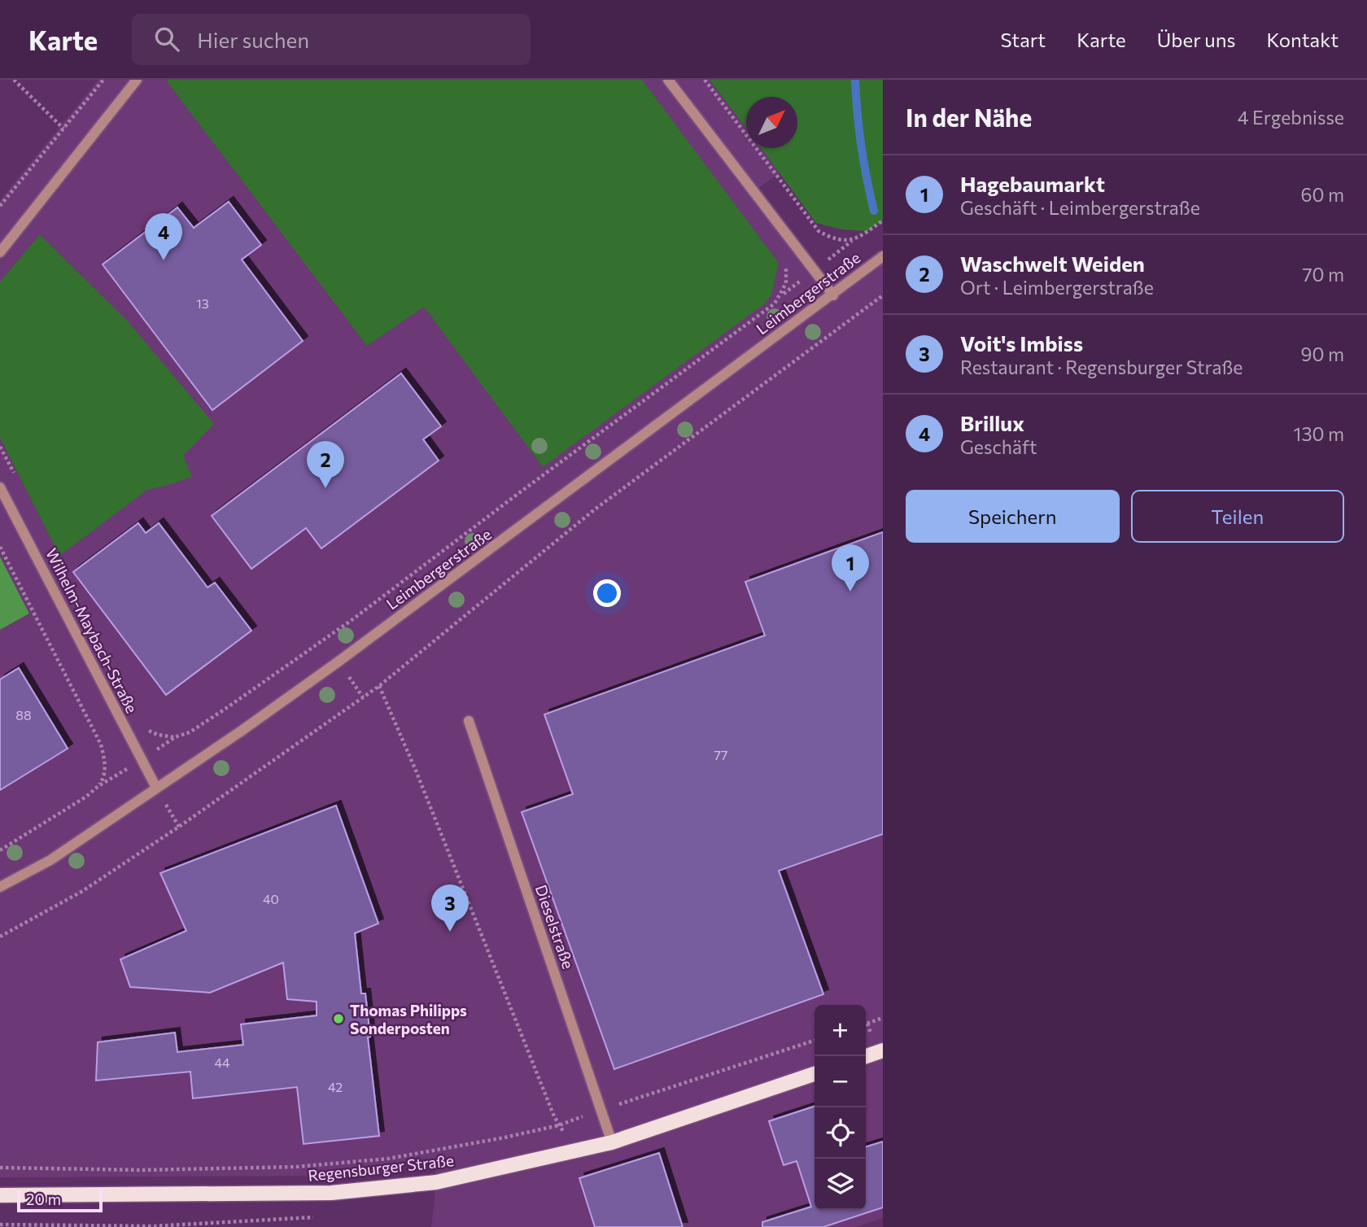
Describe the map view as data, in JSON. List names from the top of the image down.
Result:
{
  "streets": {
    "main road": ["Regensburger Straße"],
    "street": ["Leimbergerstraße", "Wilhelm-Maybach-Straße", "Dieselstraße"]
  },
  "crossings": [
    ["Leimbergerstraße", "Wilhelm-Maybach-Straße"],
    ["Dieselstraße", "Regensburger Straße"]
  ],
  "places": ["Thomas Philipps Sonderposten"],
  "house_numbers": [
    "13",
    "88",
    "77",
    "40",
    "44",
    "42"
  ],
  "scale_bar": "20 m",
  "north": "top right",
  "page": {
    "header": "Karte",
    "search": "Hier suchen",
    "nav": [
      "Start",
      "Karte",
      "Über uns",
      "Kontakt"
    ],
    "heading": ["In der Nähe", "4 Ergebnisse"],
    "list": [
      {
        "mark": "1",
        "name": "Hagebaumarkt",
        "note": "Geschäft · Leimbergerstraße",
        "value": "60 m"
      },
      {
        "mark": "2",
        "name": "Waschwelt Weiden",
        "note": "Ort · Leimbergerstraße",
        "value": "70 m"
      },
      {
        "mark": "3",
        "name": "Voit's Imbiss",
        "note": "Restaurant · Regensburger Straße",
        "value": "90 m"
      },
      {
        "mark": "4",
        "name": "Brillux",
        "note": "Geschäft",
        "value": "130 m"
      }
    ],
    "pins": [
      "4",
      "2",
      "1",
      "3"
    ],
    "buttons": ["Speichern", "Teilen"],
    "map_buttons": ["+", "−"],
    "scale": "20 m"
  }
}
